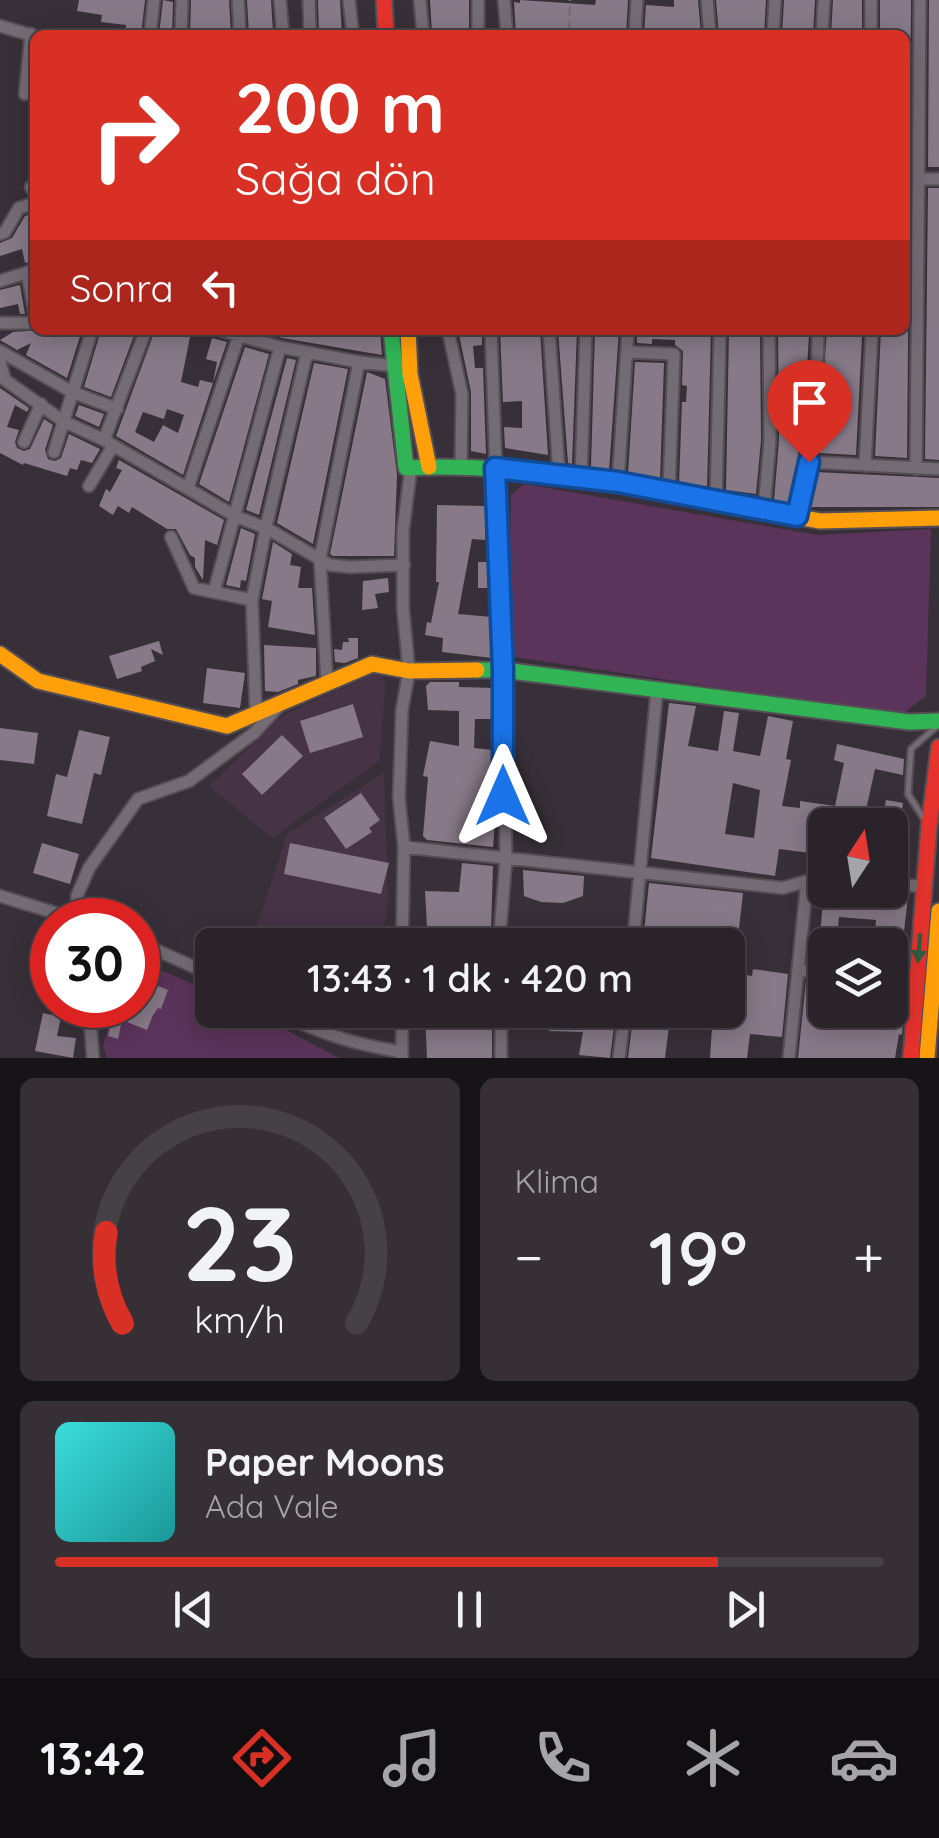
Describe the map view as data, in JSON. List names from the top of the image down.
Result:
{
  "north": "top",
  "page": {
    "turn": ["200 m", "Sağa dön"],
    "then": "Sonra",
    "limit": "30",
    "trip": "13:43 · 1 dk · 420 m",
    "tile": "Klima",
    "heat": ["−", "19°", "+"],
    "song": ["Paper Moons", "Ada Vale"],
    "tabs": "13:42",
    "gauge": ["23", "km/h"]
  }
}
